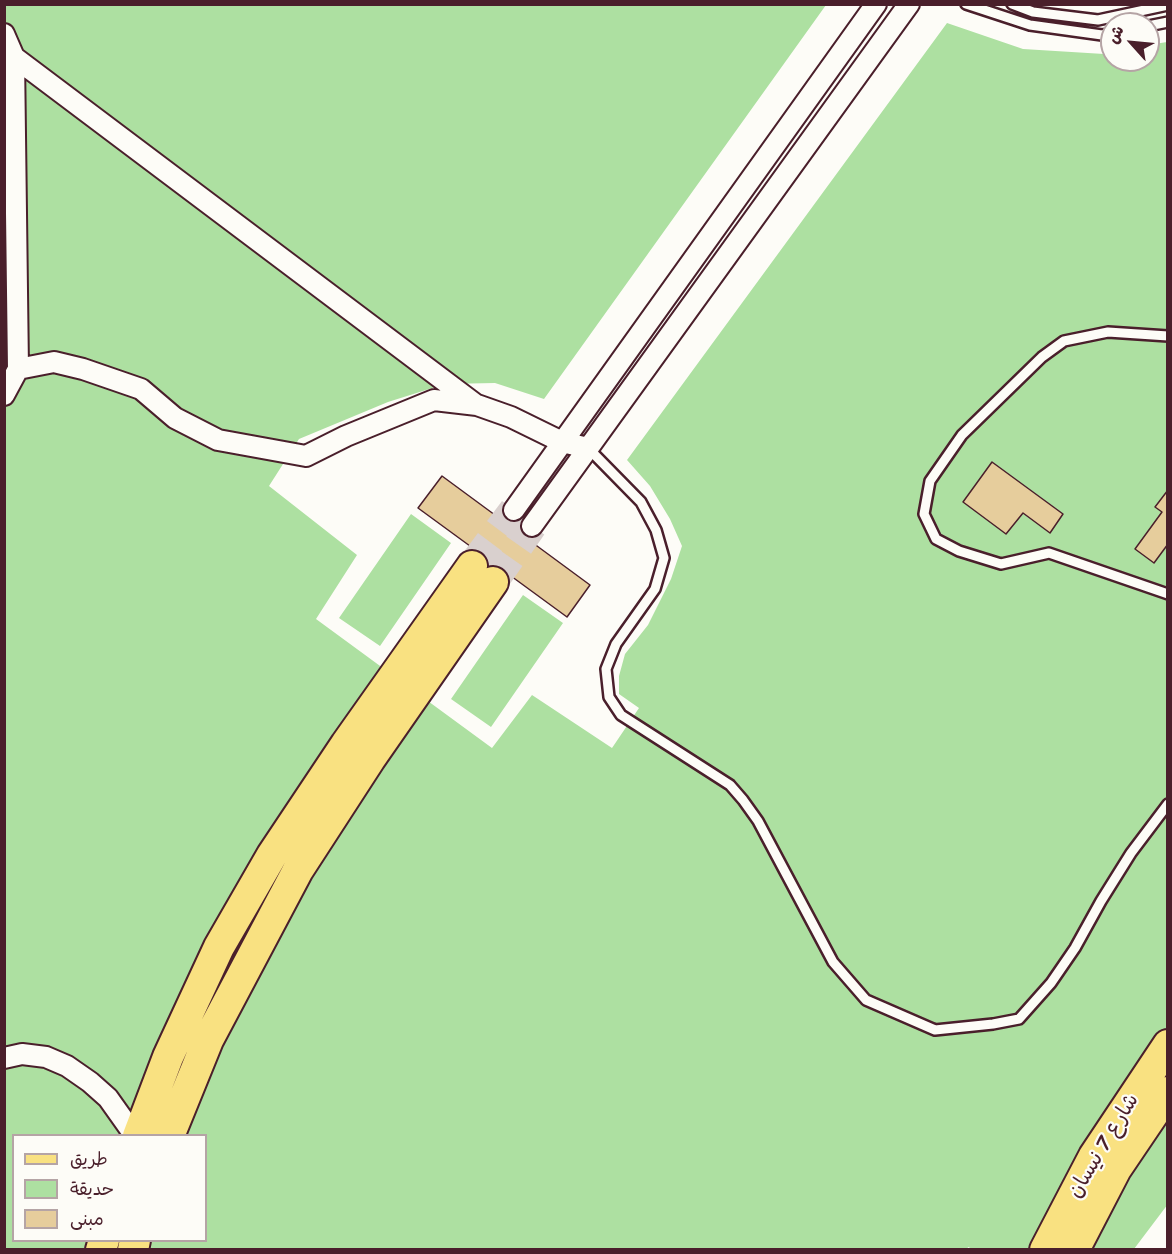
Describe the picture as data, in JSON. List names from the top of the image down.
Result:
{
  "streets": {
    "main road": ["شارع 7 نيسان"]
  },
  "legend": ["طريق", "حديقة", "مبنى"],
  "north": "top left"
}
